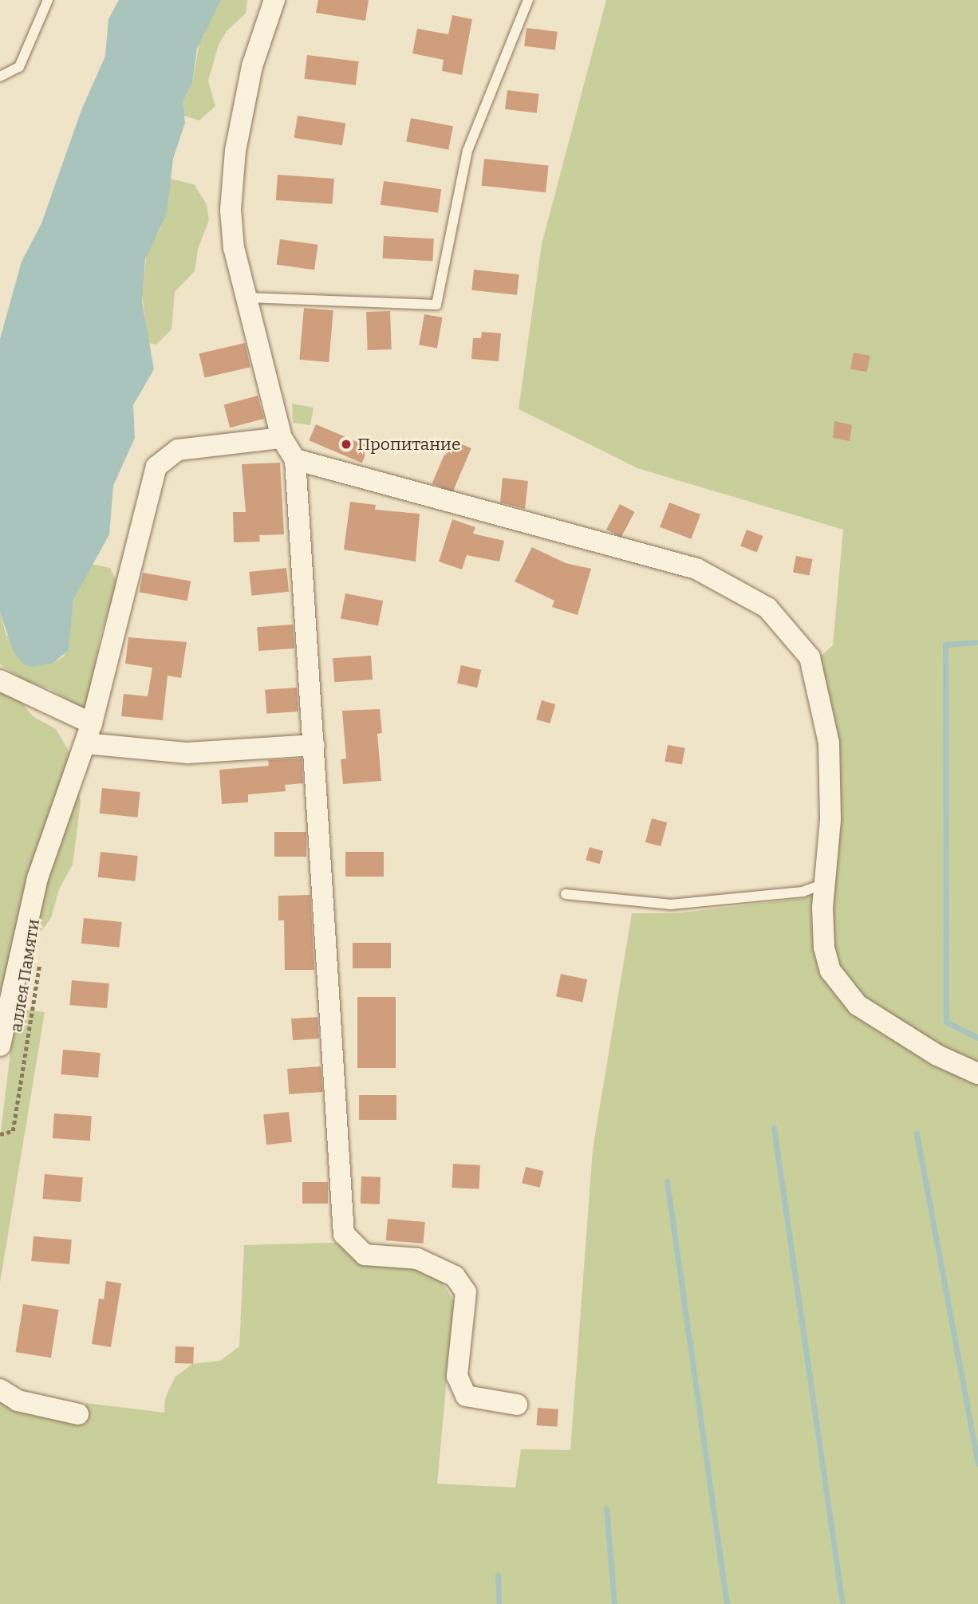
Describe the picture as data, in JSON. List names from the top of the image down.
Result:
{
  "streets": {
    "path": ["аллея Памяти"]
  },
  "places": ["Пропитание"]
}
